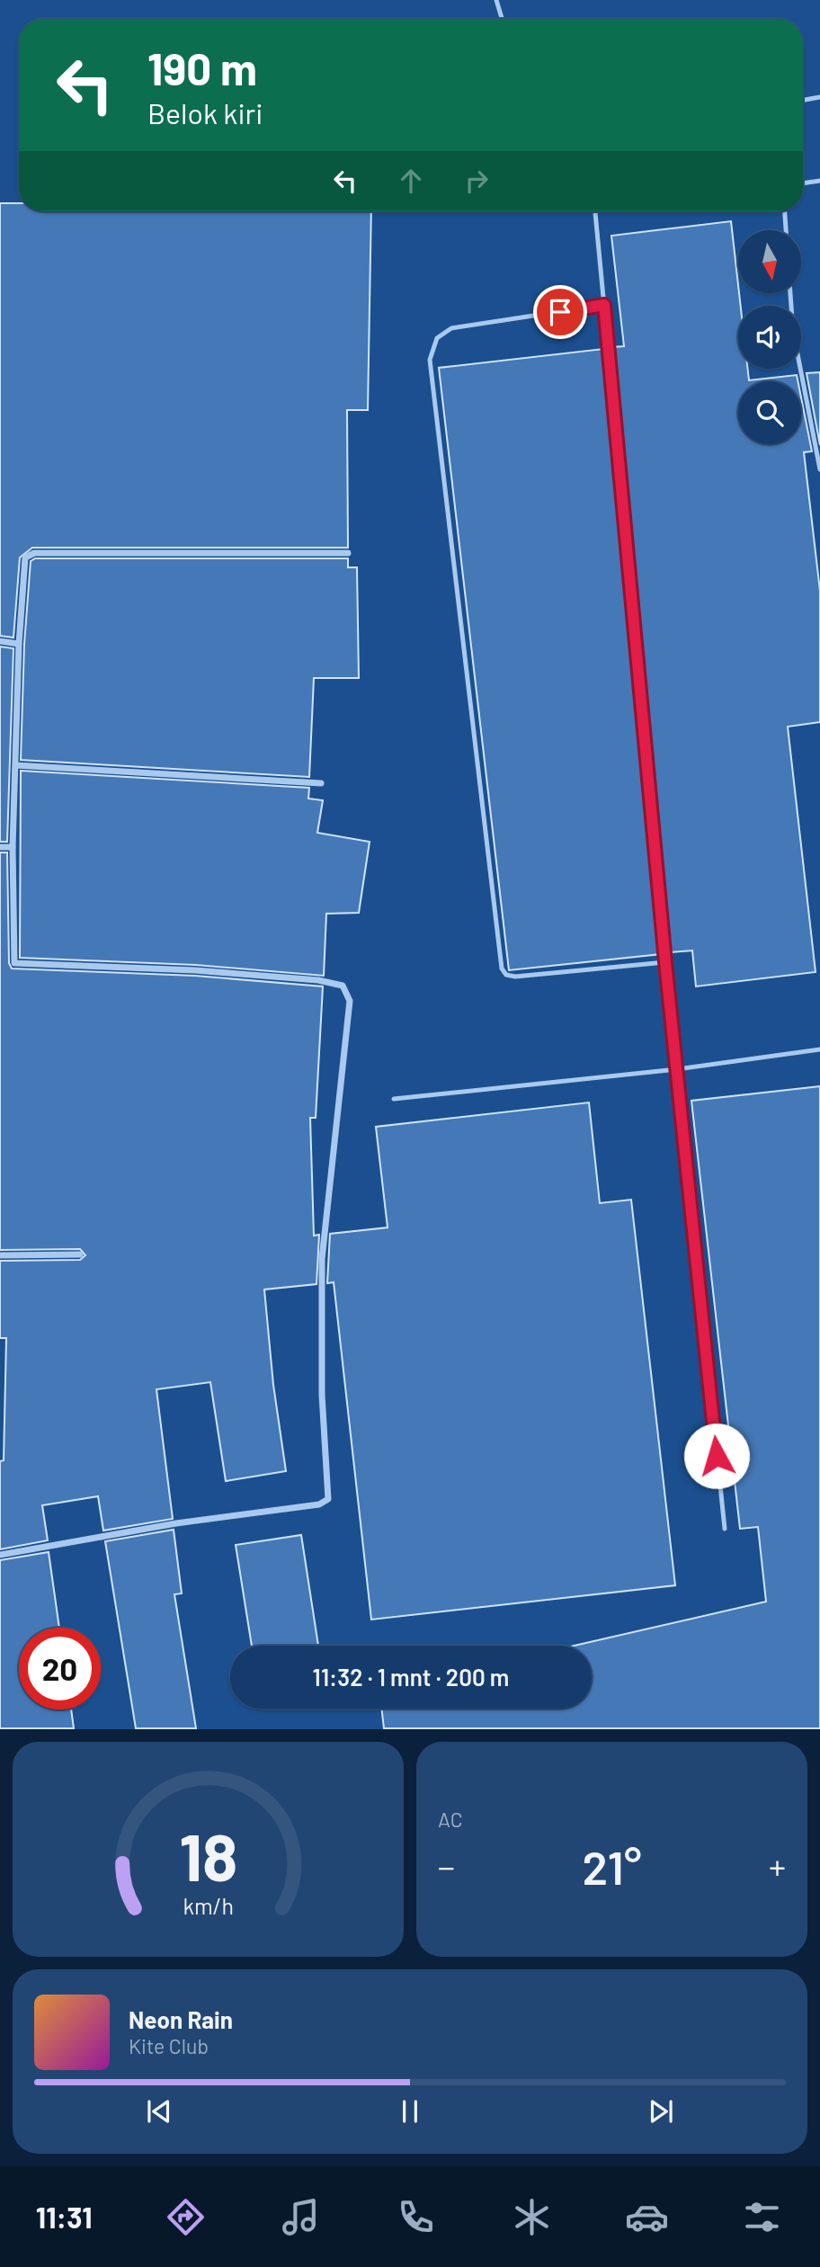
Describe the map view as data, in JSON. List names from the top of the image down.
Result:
{
  "north": "bottom",
  "page": {
    "turn": ["190 m", "Belok kiri"],
    "limit": "20",
    "trip": "11:32 · 1 mnt · 200 m",
    "tile": "AC",
    "heat": ["−", "21°", "+"],
    "song": ["Neon Rain", "Kite Club"],
    "tabs": "11:31",
    "gauge": ["18", "km/h"]
  }
}
